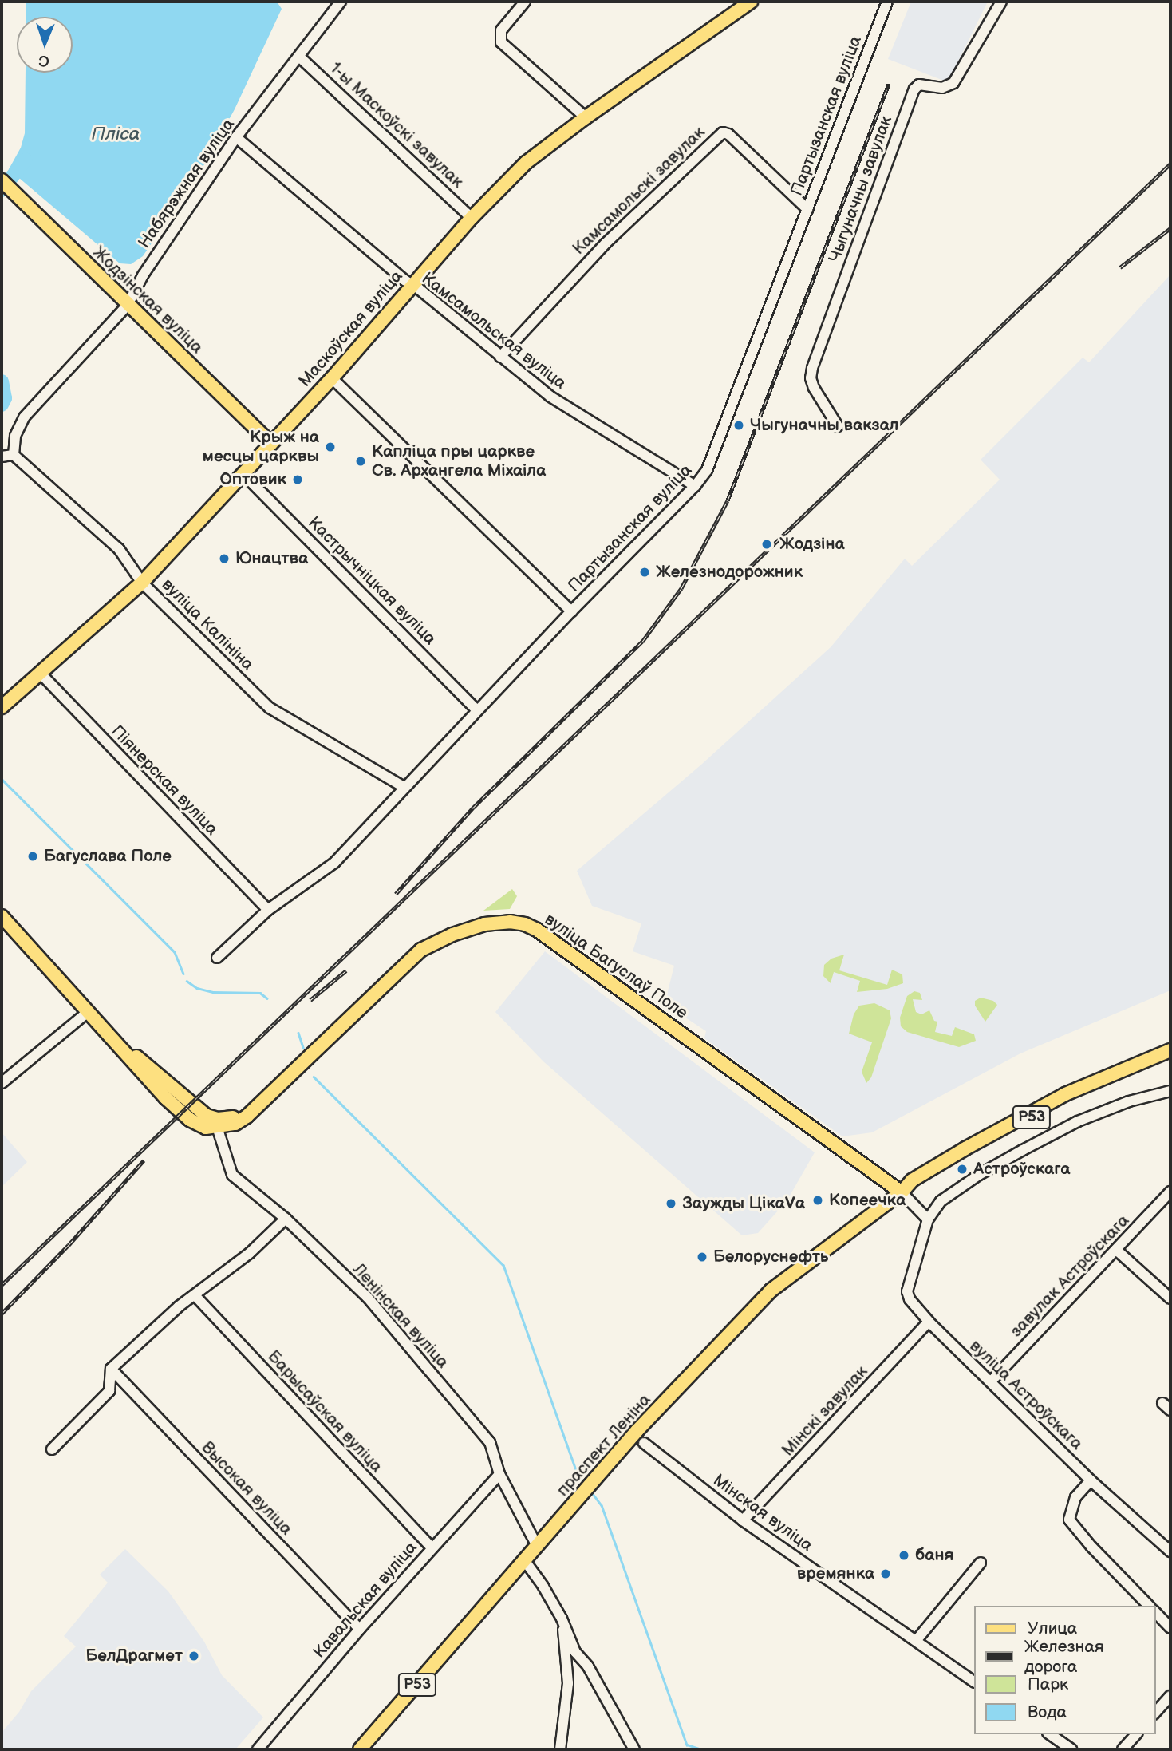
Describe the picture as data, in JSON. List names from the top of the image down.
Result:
{
  "streets": {
    "main road": [
      "Жодзінская вуліца",
      "Маскоўская вуліца",
      "вуліца Багуслаў Поле",
      "Р53",
      "праспект Леніна"
    ],
    "street": [
      "Партызанская вуліца",
      "1-ы Маскоўскі завулак",
      "Набярэжная вуліца",
      "Чыгуначны завулак",
      "Камсамольскі завулак",
      "Камсамольская вуліца",
      "Кастрычніцкая вуліца",
      "вуліца Калініна",
      "Піянерская вуліца",
      "завулак Астроўскага",
      "Ленінская вуліца",
      "вуліца Астроўскага",
      "Мінскі завулак",
      "Барысаўская вуліца",
      "Высокая вуліца",
      "Мінская вуліца",
      "Кавальская вуліца"
    ]
  },
  "crossings": [
    ["Партызанская вуліца", "Камсамольскі завулак"],
    ["Партызанская вуліца", "Камсамольская вуліца"],
    ["Партызанская вуліца", "Кастрычніцкая вуліца"],
    ["Партызанская вуліца", "вуліца Калініна"],
    ["Партызанская вуліца", "Піянерская вуліца"],
    ["1-ы Маскоўскі завулак", "Набярэжная вуліца"],
    ["1-ы Маскоўскі завулак", "Маскоўская вуліца"],
    ["Набярэжная вуліца", "Жодзінская вуліца"],
    ["Набярэжная вуліца", "Камсамольская вуліца"],
    ["Набярэжная вуліца", "вуліца Калініна"],
    ["Камсамольскі завулак", "Камсамольская вуліца"],
    ["Жодзінская вуліца", "Маскоўская вуліца"],
    ["Маскоўская вуліца", "Камсамольская вуліца"],
    ["Маскоўская вуліца", "Кастрычніцкая вуліца"],
    ["Маскоўская вуліца", "вуліца Калініна"],
    ["Маскоўская вуліца", "Піянерская вуліца"],
    ["вуліца Багуслаў Поле", "Ленінская вуліца"],
    ["вуліца Багуслаў Поле", "праспект Леніна"],
    ["завулак Астроўскага", "вуліца Астроўскага"],
    ["Ленінская вуліца", "праспект Леніна"],
    ["Ленінская вуліца", "Кавальская вуліца"],
    ["вуліца Астроўскага", "Мінскі завулак"],
    ["Мінскі завулак", "Мінская вуліца"],
    ["Барысаўская вуліца", "Кавальская вуліца"],
    ["Высокая вуліца", "Кавальская вуліца"]
  ],
  "water": ["Пліса"],
  "places": [
    "Чыгуначны вакзал",
    "Крыж на месцы царквы",
    "Капліца пры царкве Св. Архангела Міхаіла",
    "Оптовик",
    "Жодзіна",
    "Юнацтва",
    "Железнодорожник",
    "Багуслава Поле",
    "Астроўскага",
    "Копеечка",
    "Заужды ЦікаVа",
    "Белоруснефть",
    "баня",
    "времянка",
    "БелДрагмет"
  ],
  "legend": [
    "Улица",
    "Железная дорога",
    "Парк",
    "Вода"
  ],
  "north": "bottom"
}
